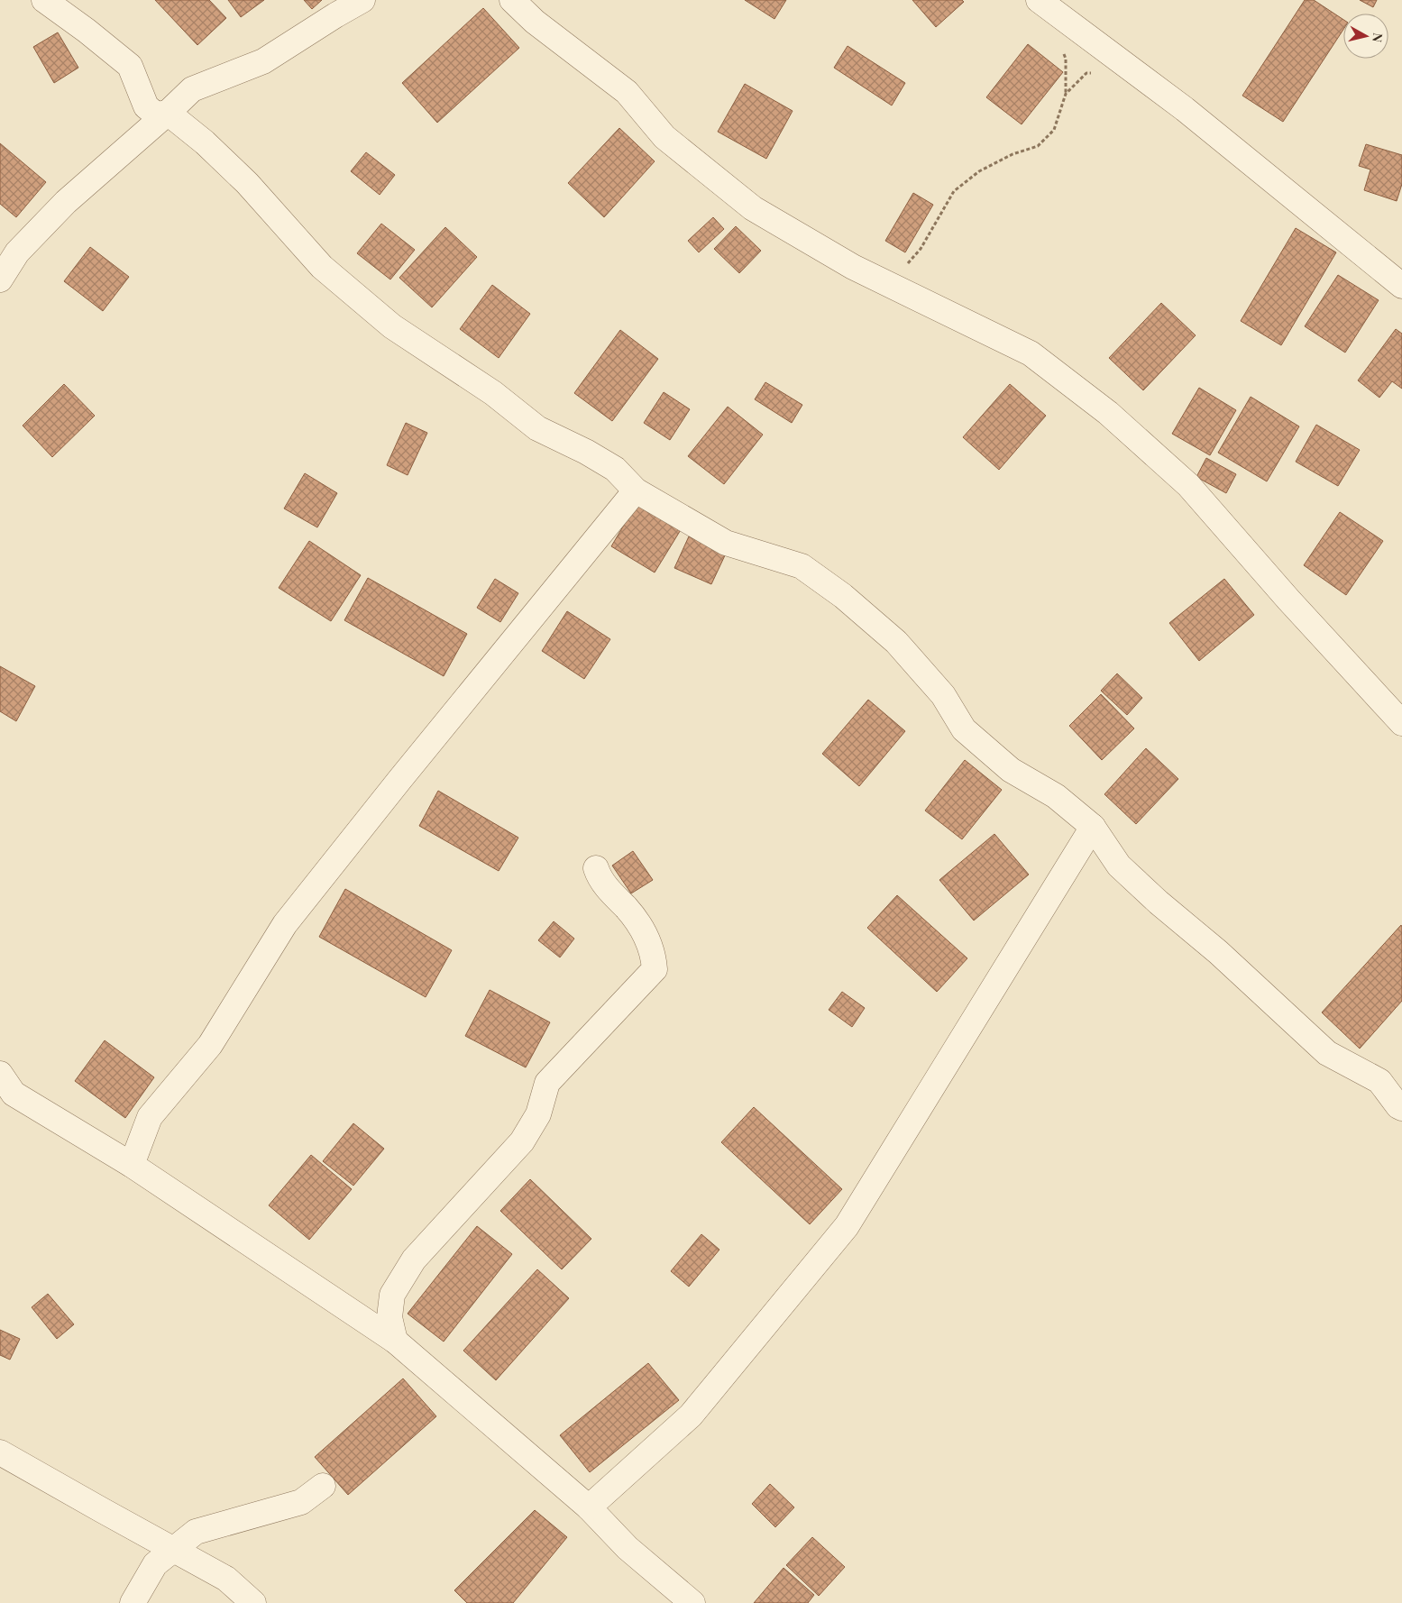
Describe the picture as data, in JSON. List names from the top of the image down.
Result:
{
  "north": "right"
}
